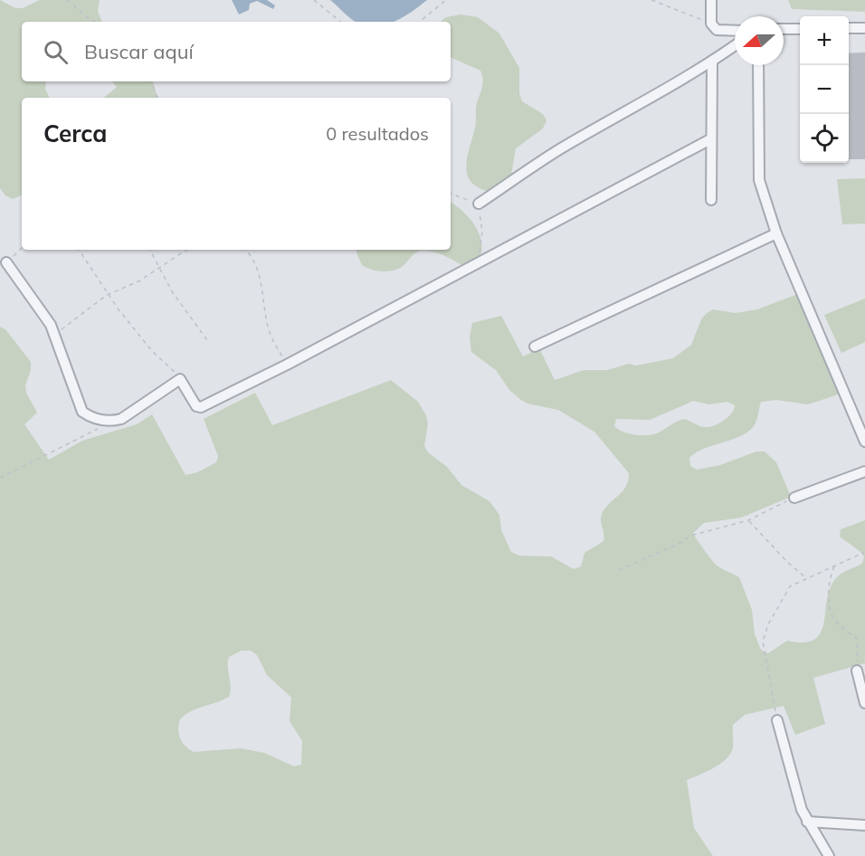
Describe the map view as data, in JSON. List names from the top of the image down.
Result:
{
  "north": "left",
  "page": {
    "map_buttons": ["+", "−"],
    "search": "Buscar aquí",
    "heading": ["Cerca", "0 resultados"]
  }
}
